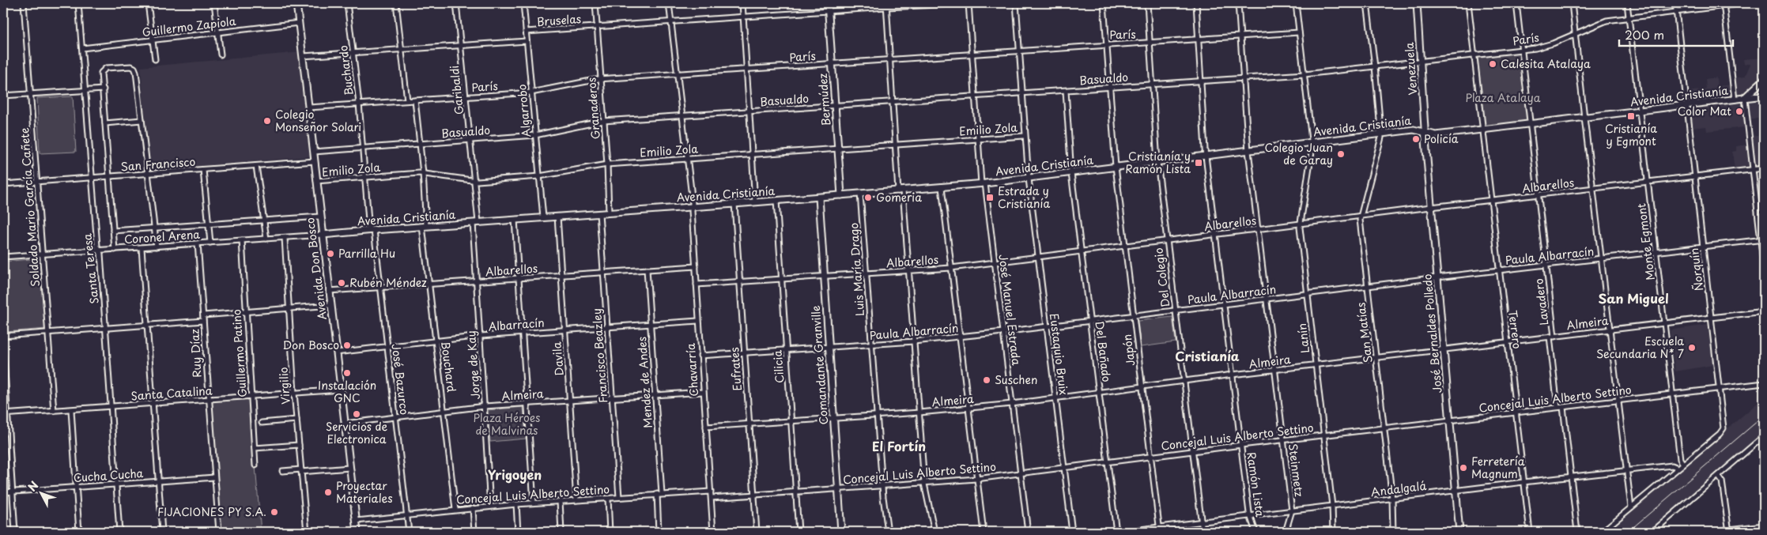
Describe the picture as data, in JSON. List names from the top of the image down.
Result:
{
  "streets": {
    "street": [
      "Bruselas",
      "Guillermo Zapiola",
      "París",
      "Venezuela",
      "Buchardo",
      "Basualdo",
      "Garibaldi",
      "Avenida Cristianía",
      "Bermúdez",
      "Granaderos",
      "Algarrobo",
      "Emilio Zola",
      "San Francisco",
      "Albarellos",
      "Soldado Mario García Cañete",
      "Coronel Arena",
      "Monte Egmont",
      "Paula Albarracín",
      "Santa Teresa",
      "Avenida Don Bosco",
      "Luis María Drago",
      "Ñorquín",
      "Del Colegio",
      "Lavadero",
      "José Manuel Estrada",
      "Almeira",
      "Albarracín",
      "Terrero",
      "San Matías",
      "José Bernaldes Polledo",
      "Lanín",
      "Japón",
      "Del Bañado",
      "Ruy Díaz",
      "Guillermo Patino",
      "Eustaquio Bruix",
      "Francisco Beazley",
      "Davila",
      "Jorge de Kay",
      "Comandante Granville",
      "Bouchard",
      "Cilicia",
      "Eufrates",
      "Chavarría",
      "José Bazurco",
      "Mendez de Andes",
      "Virgilio",
      "Santa Catalina",
      "Concejal Luis Alberto Settino",
      "Steinmetz",
      "Cucha Cucha",
      "Ramón Lista",
      "Andalgalá"
    ]
  },
  "crossings": [
    ["Bruselas", "Buchardo"],
    ["Bruselas", "Garibaldi"],
    ["Bruselas", "Bermúdez"],
    ["Bruselas", "Granaderos"],
    ["Bruselas", "Algarrobo"],
    ["Bruselas", "Avenida Don Bosco"],
    ["Bruselas", "José Manuel Estrada"],
    ["Bruselas", "Chavarría"],
    ["Guillermo Zapiola", "Santa Teresa"],
    ["Guillermo Zapiola", "Avenida Don Bosco"],
    ["París", "Venezuela"],
    ["París", "Buchardo"],
    ["París", "Basualdo"],
    ["París", "Garibaldi"],
    ["París", "Bermúdez"],
    ["París", "Granaderos"],
    ["París", "Algarrobo"],
    ["París", "Monte Egmont"],
    ["París", "Avenida Don Bosco"],
    ["París", "Ñorquín"],
    ["París", "Del Colegio"],
    ["París", "Lavadero"],
    ["París", "José Manuel Estrada"],
    ["París", "Terrero"],
    ["París", "San Matías"],
    ["París", "Lanín"],
    ["París", "Japón"],
    ["París", "Eustaquio Bruix"],
    ["París", "Bouchard"],
    ["París", "Chavarría"],
    ["París", "Steinmetz"],
    ["París", "Ramón Lista"],
    ["Venezuela", "Avenida Cristianía"],
    ["Venezuela", "José Bernaldes Polledo"],
    ["Buchardo", "Basualdo"],
    ["Buchardo", "Avenida Cristianía"],
    ["Buchardo", "Emilio Zola"],
    ["Buchardo", "José Bazurco"],
    ["Basualdo", "Garibaldi"],
    ["Basualdo", "Bermúdez"],
    ["Basualdo", "Granaderos"],
    ["Basualdo", "Algarrobo"],
    ["Basualdo", "Avenida Don Bosco"],
    ["Basualdo", "Del Colegio"],
    ["Basualdo", "José Manuel Estrada"],
    ["Basualdo", "Lanín"],
    ["Basualdo", "Japón"],
    ["Basualdo", "Del Bañado"],
    ["Basualdo", "Eustaquio Bruix"],
    ["Basualdo", "Bouchard"],
    ["Basualdo", "Chavarría"],
    ["Basualdo", "Steinmetz"],
    ["Basualdo", "Ramón Lista"],
    ["Garibaldi", "Avenida Cristianía"],
    ["Garibaldi", "Emilio Zola"],
    ["Garibaldi", "Jorge de Kay"],
    ["Avenida Cristianía", "Bermúdez"],
    ["Avenida Cristianía", "Granaderos"],
    ["Avenida Cristianía", "Algarrobo"],
    ["Avenida Cristianía", "Coronel Arena"],
    ["Avenida Cristianía", "Monte Egmont"],
    ["Avenida Cristianía", "Avenida Don Bosco"],
    ["Avenida Cristianía", "Luis María Drago"],
    ["Avenida Cristianía", "Ñorquín"],
    ["Avenida Cristianía", "Del Colegio"],
    ["Avenida Cristianía", "Lavadero"],
    ["Avenida Cristianía", "José Manuel Estrada"],
    ["Avenida Cristianía", "Terrero"],
    ["Avenida Cristianía", "San Matías"],
    ["Avenida Cristianía", "José Bernaldes Polledo"],
    ["Avenida Cristianía", "Lanín"],
    ["Avenida Cristianía", "Japón"],
    ["Avenida Cristianía", "Del Bañado"],
    ["Avenida Cristianía", "Eustaquio Bruix"],
    ["Avenida Cristianía", "Francisco Beazley"],
    ["Avenida Cristianía", "Davila"],
    ["Avenida Cristianía", "Jorge de Kay"],
    ["Avenida Cristianía", "Comandante Granville"],
    ["Avenida Cristianía", "Bouchard"],
    ["Avenida Cristianía", "Cilicia"],
    ["Avenida Cristianía", "Eufrates"],
    ["Avenida Cristianía", "Chavarría"],
    ["Avenida Cristianía", "José Bazurco"],
    ["Avenida Cristianía", "Steinmetz"],
    ["Avenida Cristianía", "Ramón Lista"],
    ["Bermúdez", "Emilio Zola"],
    ["Granaderos", "Emilio Zola"],
    ["Algarrobo", "Emilio Zola"],
    ["Emilio Zola", "Avenida Don Bosco"],
    ["Emilio Zola", "José Manuel Estrada"],
    ["Emilio Zola", "Eustaquio Bruix"],
    ["Emilio Zola", "Bouchard"],
    ["Emilio Zola", "Chavarría"],
    ["San Francisco", "Soldado Mario García Cañete"],
    ["San Francisco", "Santa Teresa"],
    ["San Francisco", "Avenida Don Bosco"],
    ["Albarellos", "Monte Egmont"],
    ["Albarellos", "Avenida Don Bosco"],
    ["Albarellos", "Luis María Drago"],
    ["Albarellos", "Ñorquín"],
    ["Albarellos", "Del Colegio"],
    ["Albarellos", "Lavadero"],
    ["Albarellos", "José Manuel Estrada"],
    ["Albarellos", "Terrero"],
    ["Albarellos", "San Matías"],
    ["Albarellos", "José Bernaldes Polledo"],
    ["Albarellos", "Lanín"],
    ["Albarellos", "Japón"],
    ["Albarellos", "Del Bañado"],
    ["Albarellos", "Eustaquio Bruix"],
    ["Albarellos", "Francisco Beazley"],
    ["Albarellos", "Davila"],
    ["Albarellos", "Jorge de Kay"],
    ["Albarellos", "Comandante Granville"],
    ["Albarellos", "Bouchard"],
    ["Albarellos", "Cilicia"],
    ["Albarellos", "Eufrates"],
    ["Albarellos", "Chavarría"],
    ["Albarellos", "José Bazurco"],
    ["Albarellos", "Mendez de Andes"],
    ["Albarellos", "Steinmetz"],
    ["Albarellos", "Ramón Lista"],
    ["Soldado Mario García Cañete", "Coronel Arena"],
    ["Soldado Mario García Cañete", "Santa Catalina"],
    ["Coronel Arena", "Santa Teresa"],
    ["Coronel Arena", "Avenida Don Bosco"],
    ["Coronel Arena", "Ruy Díaz"],
    ["Coronel Arena", "Guillermo Patino"],
    ["Coronel Arena", "Virgilio"],
    ["Monte Egmont", "Paula Albarracín"],
    ["Monte Egmont", "Ñorquín"],
    ["Monte Egmont", "Almeira"],
    ["Monte Egmont", "Concejal Luis Alberto Settino"],
    ["Paula Albarracín", "Luis María Drago"],
    ["Paula Albarracín", "Ñorquín"],
    ["Paula Albarracín", "Del Colegio"],
    ["Paula Albarracín", "Lavadero"],
    ["Paula Albarracín", "José Manuel Estrada"],
    ["Paula Albarracín", "Terrero"],
    ["Paula Albarracín", "San Matías"],
    ["Paula Albarracín", "José Bernaldes Polledo"],
    ["Paula Albarracín", "Lanín"],
    ["Paula Albarracín", "Japón"],
    ["Paula Albarracín", "Del Bañado"],
    ["Paula Albarracín", "Eustaquio Bruix"],
    ["Paula Albarracín", "Comandante Granville"],
    ["Paula Albarracín", "Cilicia"],
    ["Paula Albarracín", "Eufrates"],
    ["Paula Albarracín", "Chavarría"],
    ["Paula Albarracín", "Steinmetz"],
    ["Paula Albarracín", "Ramón Lista"],
    ["Santa Teresa", "Santa Catalina"],
    ["Santa Teresa", "Cucha Cucha"],
    ["Avenida Don Bosco", "Almeira"],
    ["Avenida Don Bosco", "Albarracín"],
    ["Avenida Don Bosco", "Santa Catalina"],
    ["Avenida Don Bosco", "Concejal Luis Alberto Settino"],
    ["Luis María Drago", "Almeira"],
    ["Luis María Drago", "Concejal Luis Alberto Settino"],
    ["Ñorquín", "Almeira"],
    ["Ñorquín", "Concejal Luis Alberto Settino"],
    ["Del Colegio", "Almeira"],
    ["Del Colegio", "Concejal Luis Alberto Settino"],
    ["Del Colegio", "Andalgalá"],
    ["Lavadero", "Almeira"],
    ["Lavadero", "Concejal Luis Alberto Settino"],
    ["José Manuel Estrada", "Almeira"],
    ["José Manuel Estrada", "Concejal Luis Alberto Settino"],
    ["Almeira", "Terrero"],
    ["Almeira", "San Matías"],
    ["Almeira", "José Bernaldes Polledo"],
    ["Almeira", "Lanín"],
    ["Almeira", "Japón"],
    ["Almeira", "Del Bañado"],
    ["Almeira", "Eustaquio Bruix"],
    ["Almeira", "Francisco Beazley"],
    ["Almeira", "Davila"],
    ["Almeira", "Jorge de Kay"],
    ["Almeira", "Comandante Granville"],
    ["Almeira", "Bouchard"],
    ["Almeira", "Cilicia"],
    ["Almeira", "Eufrates"],
    ["Almeira", "Chavarría"],
    ["Almeira", "José Bazurco"],
    ["Almeira", "Mendez de Andes"],
    ["Almeira", "Steinmetz"],
    ["Almeira", "Ramón Lista"],
    ["Albarracín", "Francisco Beazley"],
    ["Albarracín", "Davila"],
    ["Albarracín", "Jorge de Kay"],
    ["Albarracín", "Bouchard"],
    ["Albarracín", "Chavarría"],
    ["Albarracín", "José Bazurco"],
    ["Albarracín", "Mendez de Andes"],
    ["Terrero", "Concejal Luis Alberto Settino"],
    ["Terrero", "Andalgalá"],
    ["San Matías", "Concejal Luis Alberto Settino"],
    ["San Matías", "Andalgalá"],
    ["José Bernaldes Polledo", "Concejal Luis Alberto Settino"],
    ["José Bernaldes Polledo", "Andalgalá"],
    ["Lanín", "Concejal Luis Alberto Settino"],
    ["Lanín", "Andalgalá"],
    ["Japón", "Concejal Luis Alberto Settino"],
    ["Japón", "Andalgalá"],
    ["Del Bañado", "Concejal Luis Alberto Settino"],
    ["Ruy Díaz", "Santa Catalina"],
    ["Ruy Díaz", "Cucha Cucha"],
    ["Guillermo Patino", "Santa Catalina"],
    ["Eustaquio Bruix", "Concejal Luis Alberto Settino"],
    ["Francisco Beazley", "Concejal Luis Alberto Settino"],
    ["Davila", "Concejal Luis Alberto Settino"],
    ["Jorge de Kay", "Concejal Luis Alberto Settino"],
    ["Comandante Granville", "Concejal Luis Alberto Settino"],
    ["Bouchard", "Concejal Luis Alberto Settino"],
    ["Cilicia", "Concejal Luis Alberto Settino"],
    ["Eufrates", "Concejal Luis Alberto Settino"],
    ["Chavarría", "Concejal Luis Alberto Settino"],
    ["José Bazurco", "Concejal Luis Alberto Settino"],
    ["Mendez de Andes", "Concejal Luis Alberto Settino"],
    ["Virgilio", "Santa Catalina"],
    ["Concejal Luis Alberto Settino", "Steinmetz"],
    ["Concejal Luis Alberto Settino", "Ramón Lista"],
    ["Steinmetz", "Andalgalá"],
    ["Ramón Lista", "Andalgalá"]
  ],
  "districts": [
    "San Miguel",
    "Cristianía",
    "El Fortín",
    "Yrigoyen"
  ],
  "parks": ["Plaza Atalaya", "Plaza Héroes de Malvinas"],
  "places": {
    "other": [
      "Calesita Atalaya",
      "Color Mat",
      "Colegio Monseñor Solari",
      "Policía",
      "Colegio Juan de Garay",
      "Gomeria",
      "Parrilla Hu",
      "Rubén Méndez",
      "Don Bosco",
      "Escuela Secundaria N* 7",
      "Instalación GNC",
      "Suschen",
      "Servicios de Electronica",
      "Ferretería Magnum",
      "Proyectar Materiales",
      "FIJACIONES PY S.A."
    ],
    "transit": ["Cristianía y Egmont", "Cristianía y Ramón Lista", "Estrada y Cristianía"]
  },
  "scale_bar": "200 m",
  "north": "top left"
}
